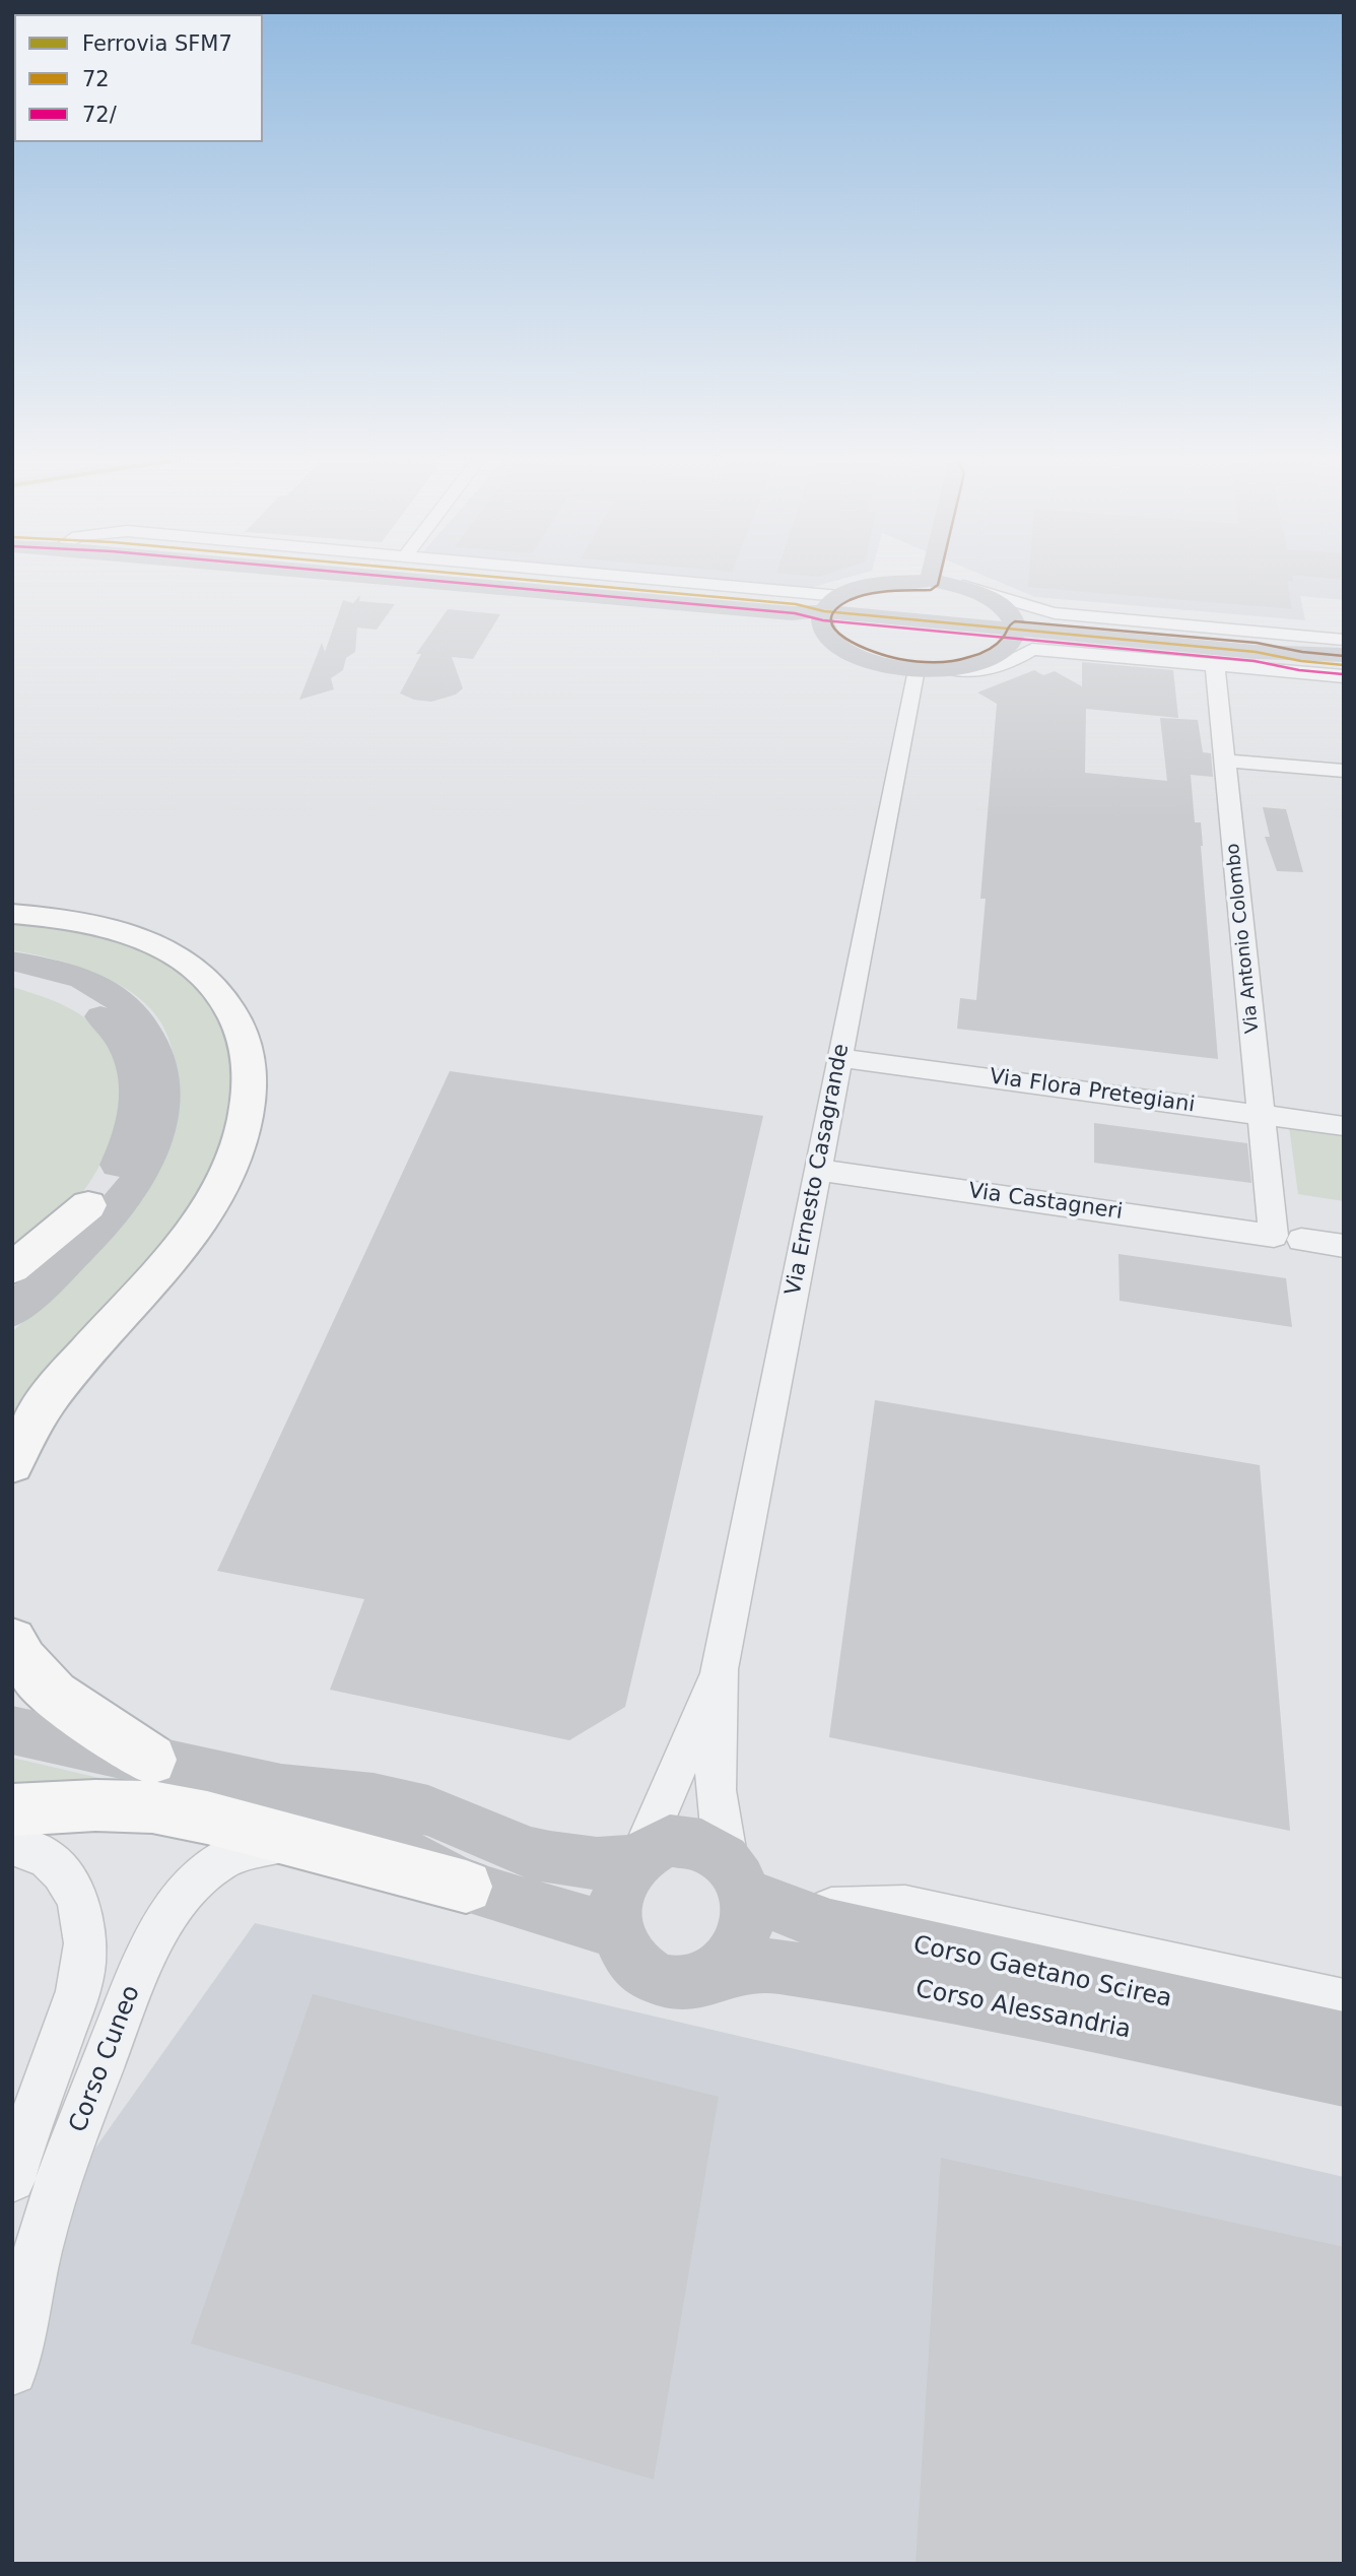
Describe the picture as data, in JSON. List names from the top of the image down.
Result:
{
  "streets": {
    "street": [
      "Via Antonio Colombo",
      "Via Flora Pretegiani",
      "Via Ernesto Casagrande",
      "Via Castagneri",
      "Corso Gaetano Scirea",
      "Corso Alessandria",
      "Corso Cuneo"
    ]
  },
  "crossings": [
    ["Via Antonio Colombo", "Via Flora Pretegiani"],
    ["Via Antonio Colombo", "Via Castagneri"],
    ["Via Flora Pretegiani", "Via Ernesto Casagrande"],
    ["Via Ernesto Casagrande", "Via Castagneri"],
    ["Via Ernesto Casagrande", "Corso Gaetano Scirea"],
    ["Via Ernesto Casagrande", "Corso Alessandria"],
    ["Corso Gaetano Scirea", "Corso Alessandria"]
  ],
  "lines": ["transit line 72", "transit line 72/"],
  "legend": ["Ferrovia SFM7", "72", "72/"]
}
